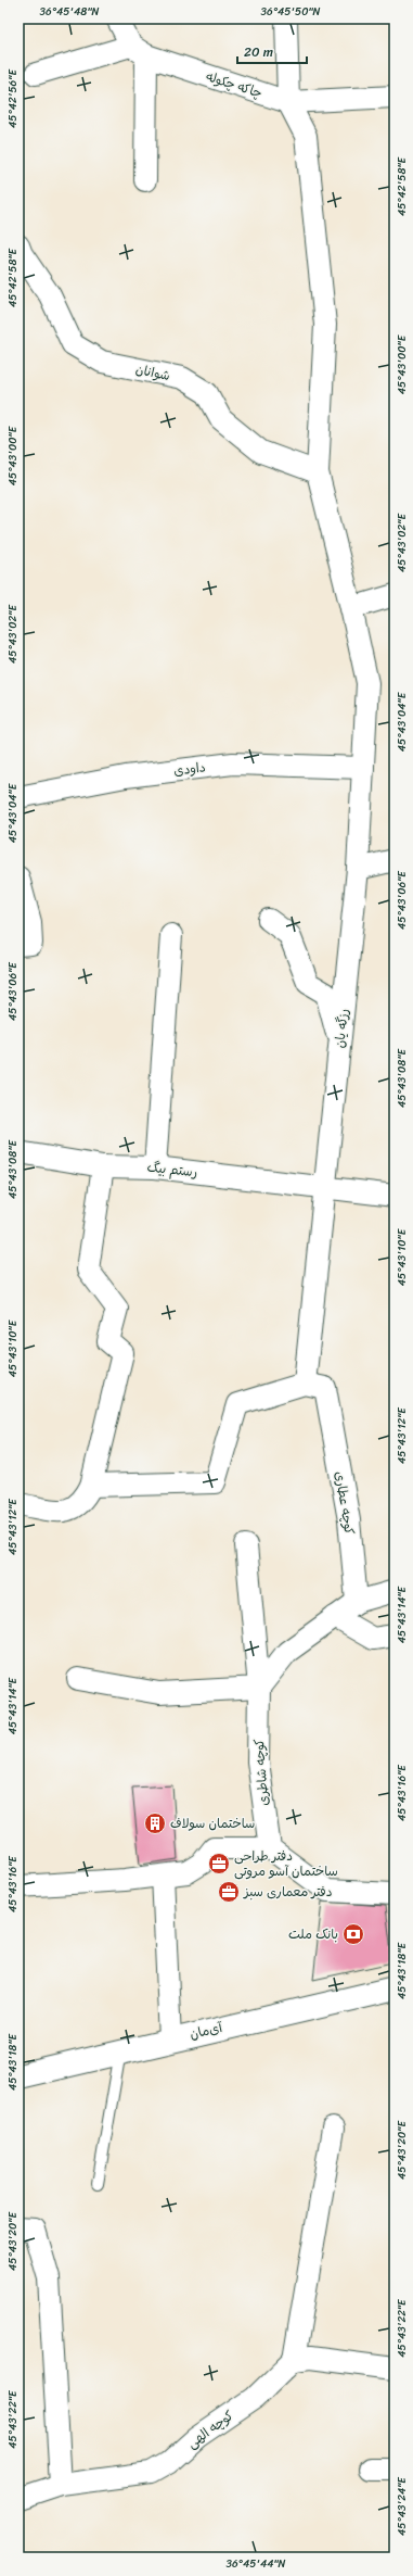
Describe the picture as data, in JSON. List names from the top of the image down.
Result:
{
  "streets": {
    "street": [
      "چاکه چکوله",
      "شوانان",
      "داودی",
      "رزگه یان",
      "رستم بیگ",
      "کوچه عطاری",
      "کوچه شاطری",
      "آی‌مان",
      "کوچه الهی"
    ]
  },
  "crossings": [
    ["چاکه چکوله", "رزگه یان"],
    ["شوانان", "رزگه یان"],
    ["داودی", "رزگه یان"],
    ["رزگه یان", "رستم بیگ"],
    ["رزگه یان", "کوچه عطاری"]
  ],
  "places": {
    "building": ["ساختمان سولاف"],
    "office": ["دفتر طراحی ساختمان آسو مروتی", "دفتر معماری سبز"],
    "bank": ["بانک ملت"]
  },
  "scale_bar": "20 m",
  "coordinates": [
    "36°45'48\"N",
    "36°45'50\"N",
    "45°42'56\"E",
    "45°42'58\"E",
    "45°43'00\"E",
    "45°43'02\"E",
    "45°43'04\"E",
    "45°43'06\"E",
    "45°43'08\"E",
    "45°43'10\"E",
    "45°43'12\"E",
    "45°43'14\"E",
    "45°43'16\"E",
    "45°43'18\"E",
    "45°43'20\"E",
    "45°43'22\"E",
    "45°43'24\"E",
    "36°45'44\"N"
  ]
}
